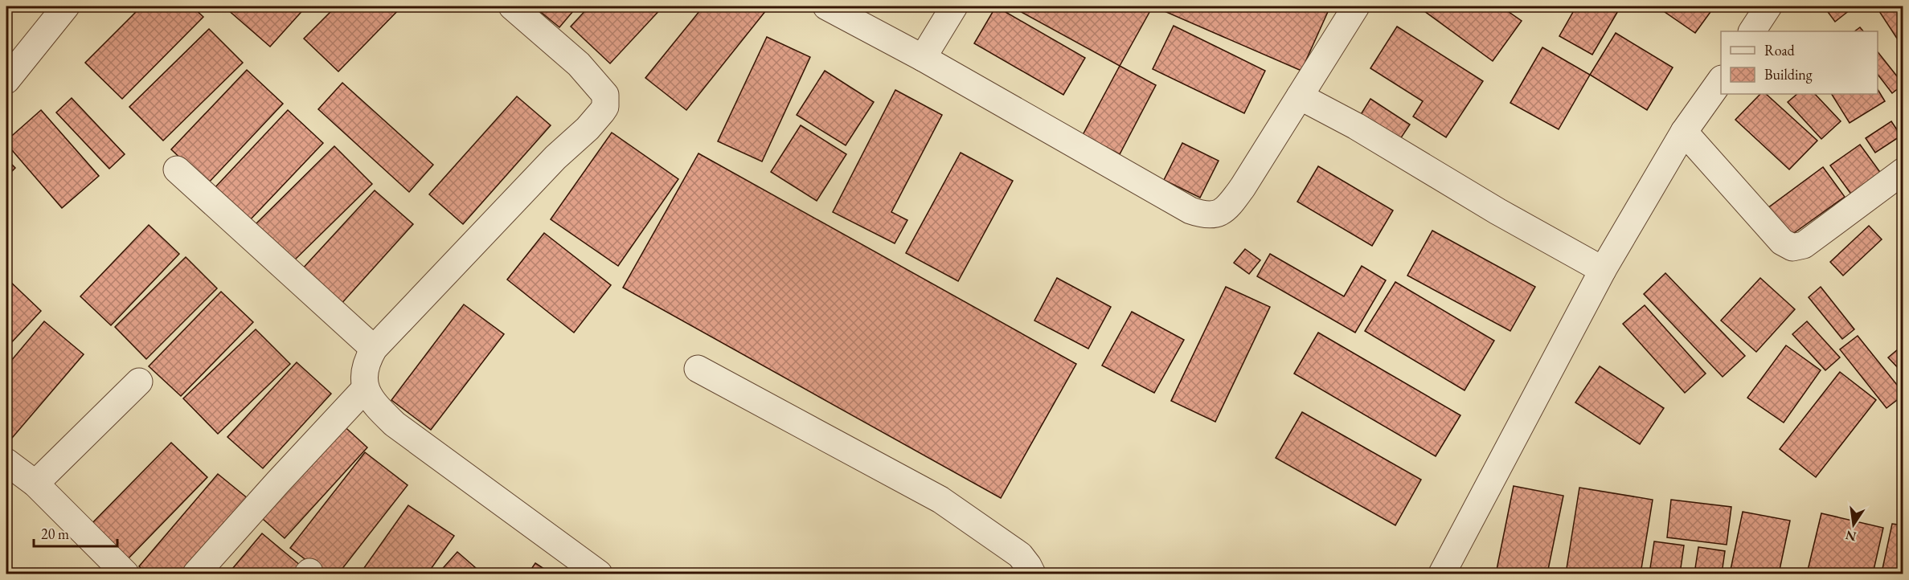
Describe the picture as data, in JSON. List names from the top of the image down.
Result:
{
  "legend": ["Road", "Building"],
  "scale_bar": "20 m",
  "north": "bottom"
}
